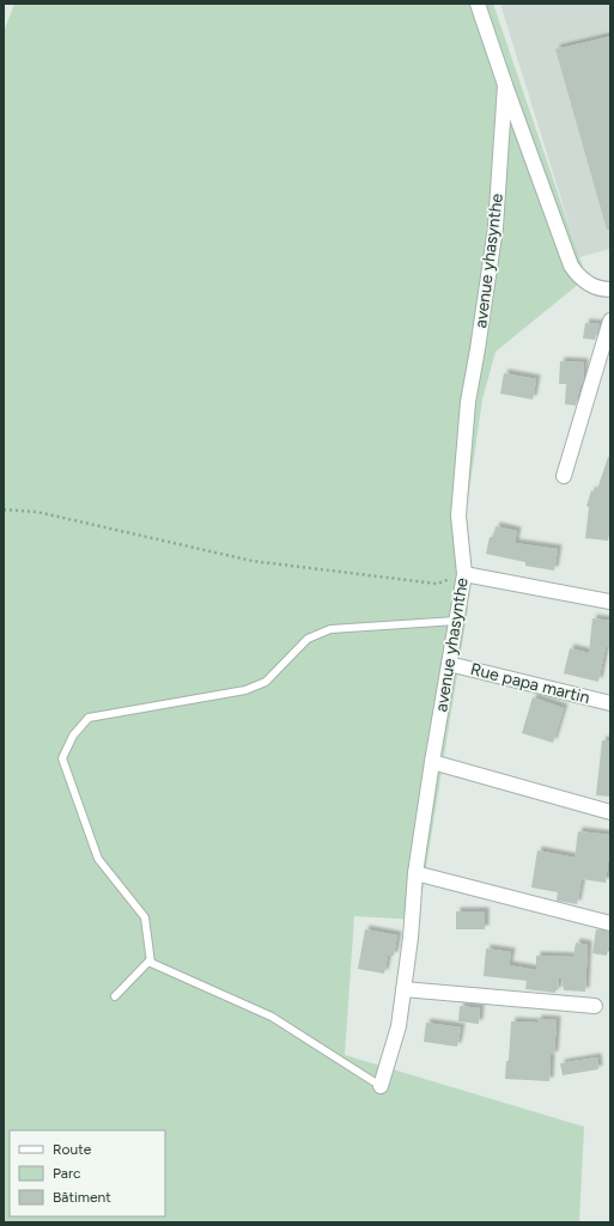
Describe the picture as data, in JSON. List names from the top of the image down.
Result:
{
  "streets": {
    "street": ["avenue yhasynthe", "Rue papa martin"]
  },
  "crossings": [
    ["avenue yhasynthe", "Rue papa martin"]
  ],
  "legend": ["Route", "Parc", "Bâtiment"]
}
